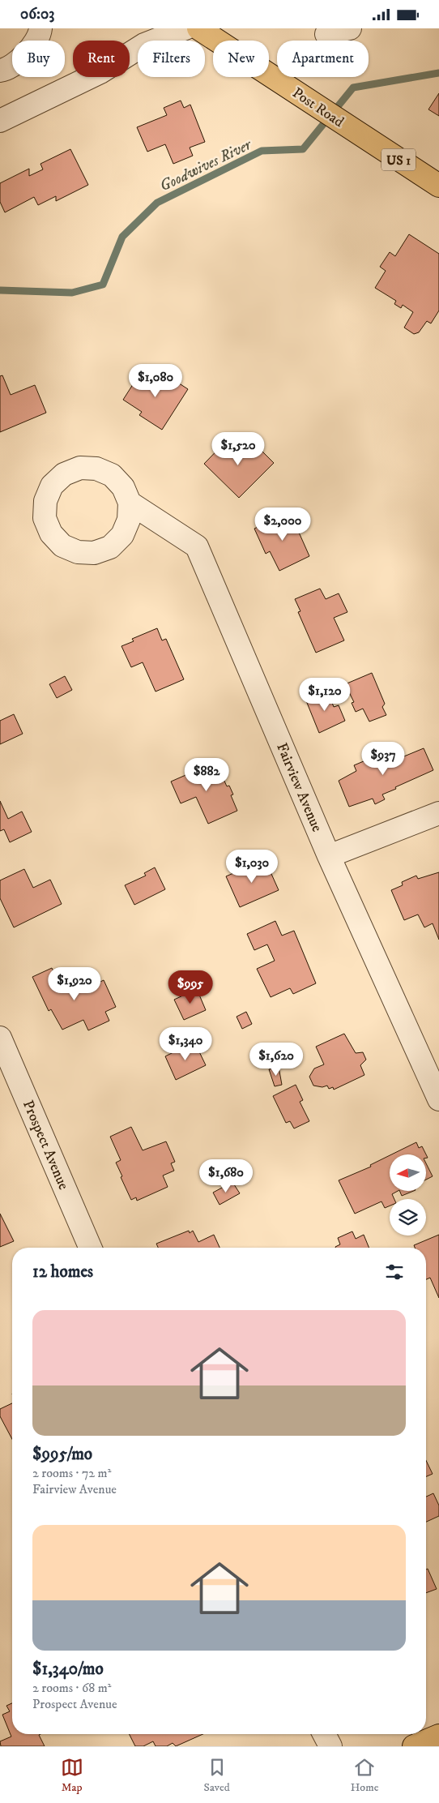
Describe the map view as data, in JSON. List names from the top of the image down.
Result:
{
  "streets": {
    "main road": ["Post Road", "US 1"],
    "street": ["Fairview Avenue", "Prospect Avenue"]
  },
  "water": ["Goodwives River"],
  "north": "left",
  "page": {
    "status": "06:03",
    "chip": [
      "Buy",
      "Rent",
      "Filters",
      "New",
      "Apartment"
    ],
    "price": [
      "$1,080",
      "$1,520",
      "$2,000",
      "$1,120",
      "$937",
      "$882",
      "$1,030",
      "$1,920",
      "$995",
      "$1,340",
      "$1,620",
      "$1,680"
    ],
    "heading": "12 homes",
    "list": [
      {
        "name": "$995/mo",
        "note": "2 rooms · 72 m² · Fairview Avenue"
      },
      {
        "name": "$1,340/mo",
        "note": "2 rooms · 68 m² · Prospect Avenue"
      }
    ],
    "tabs": ["Map", "Saved", "Home"]
  }
}
